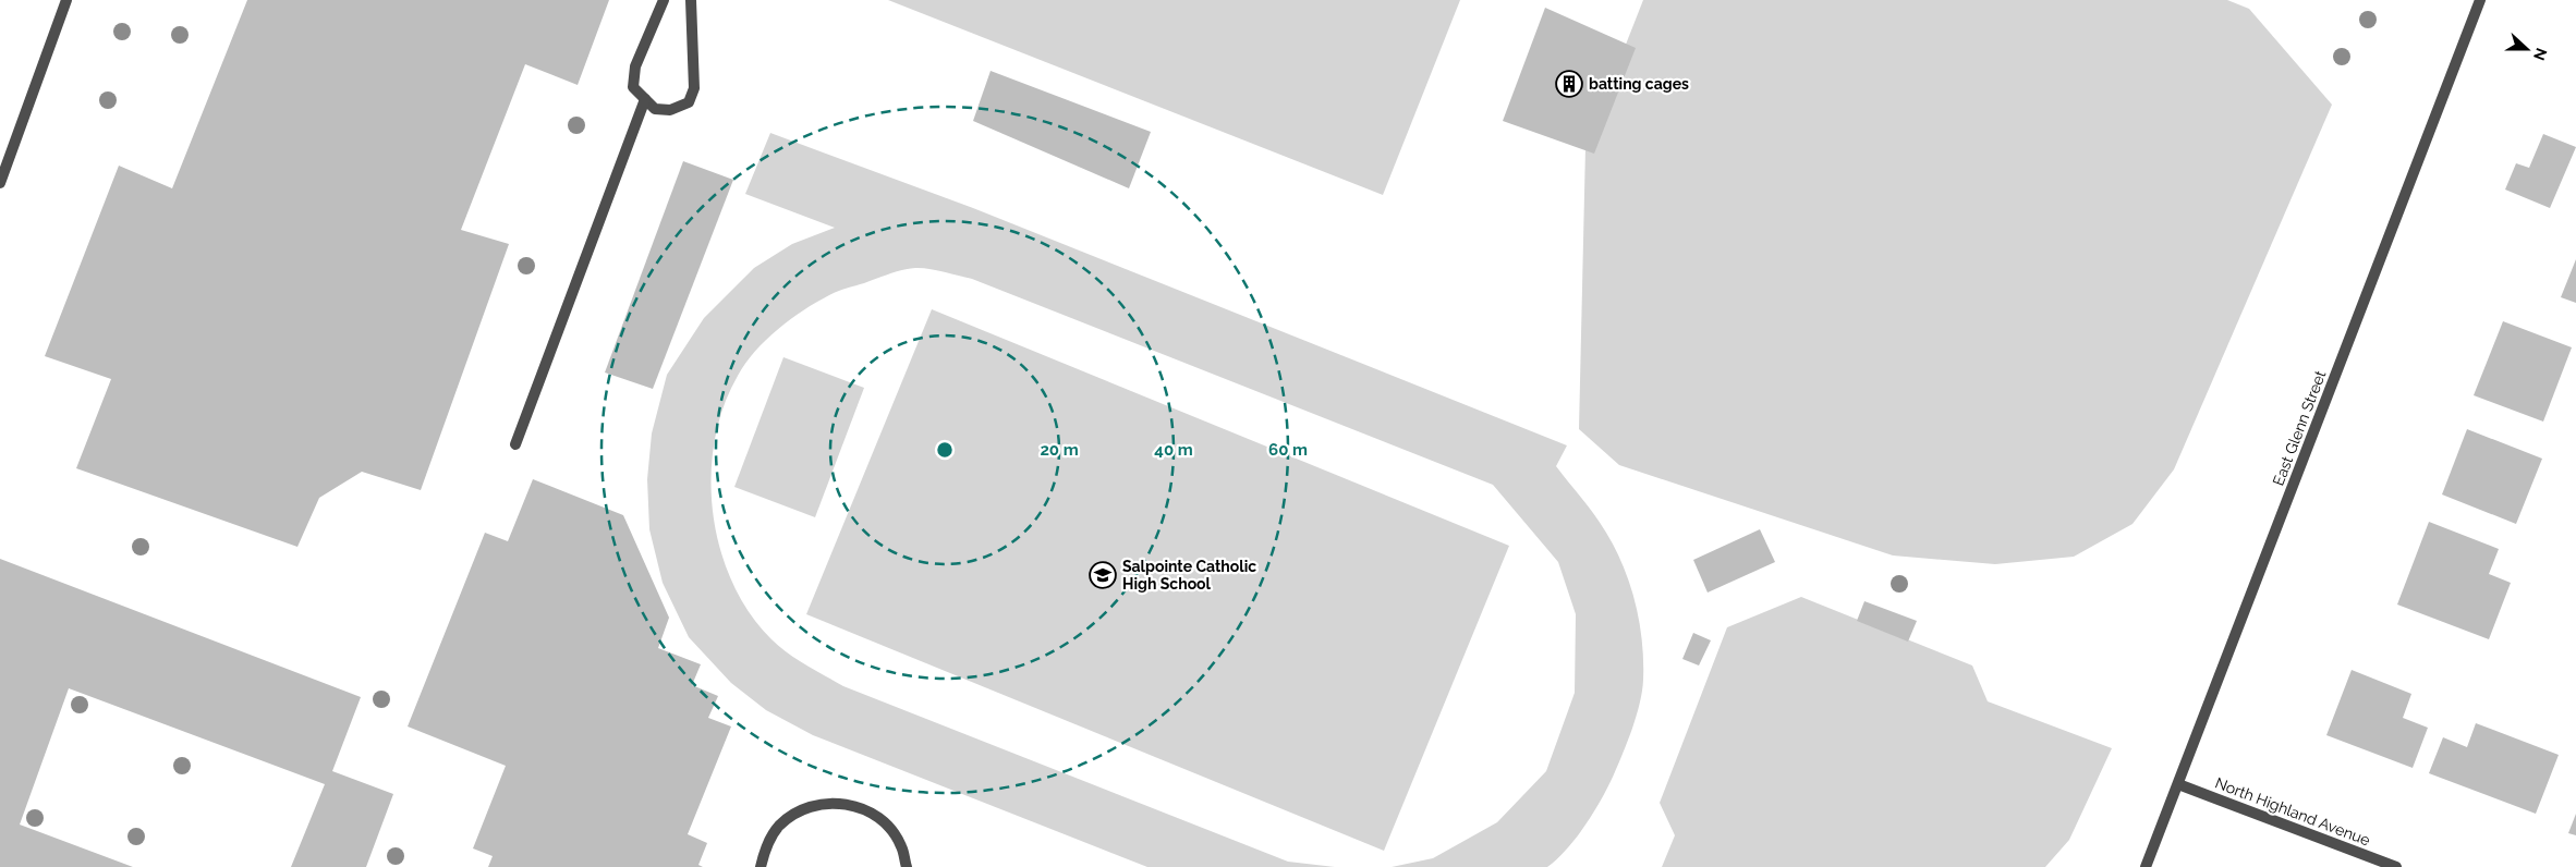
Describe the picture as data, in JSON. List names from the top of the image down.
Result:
{
  "streets": {
    "street": ["East Glenn Street", "North Highland Avenue"]
  },
  "crossings": [
    ["East Glenn Street", "North Highland Avenue"]
  ],
  "places": {
    "building": ["batting cages"],
    "school or university": ["Salpointe Catholic High School"]
  },
  "north": "right",
  "rings": ["20 m", "40 m", "60 m"]
}
